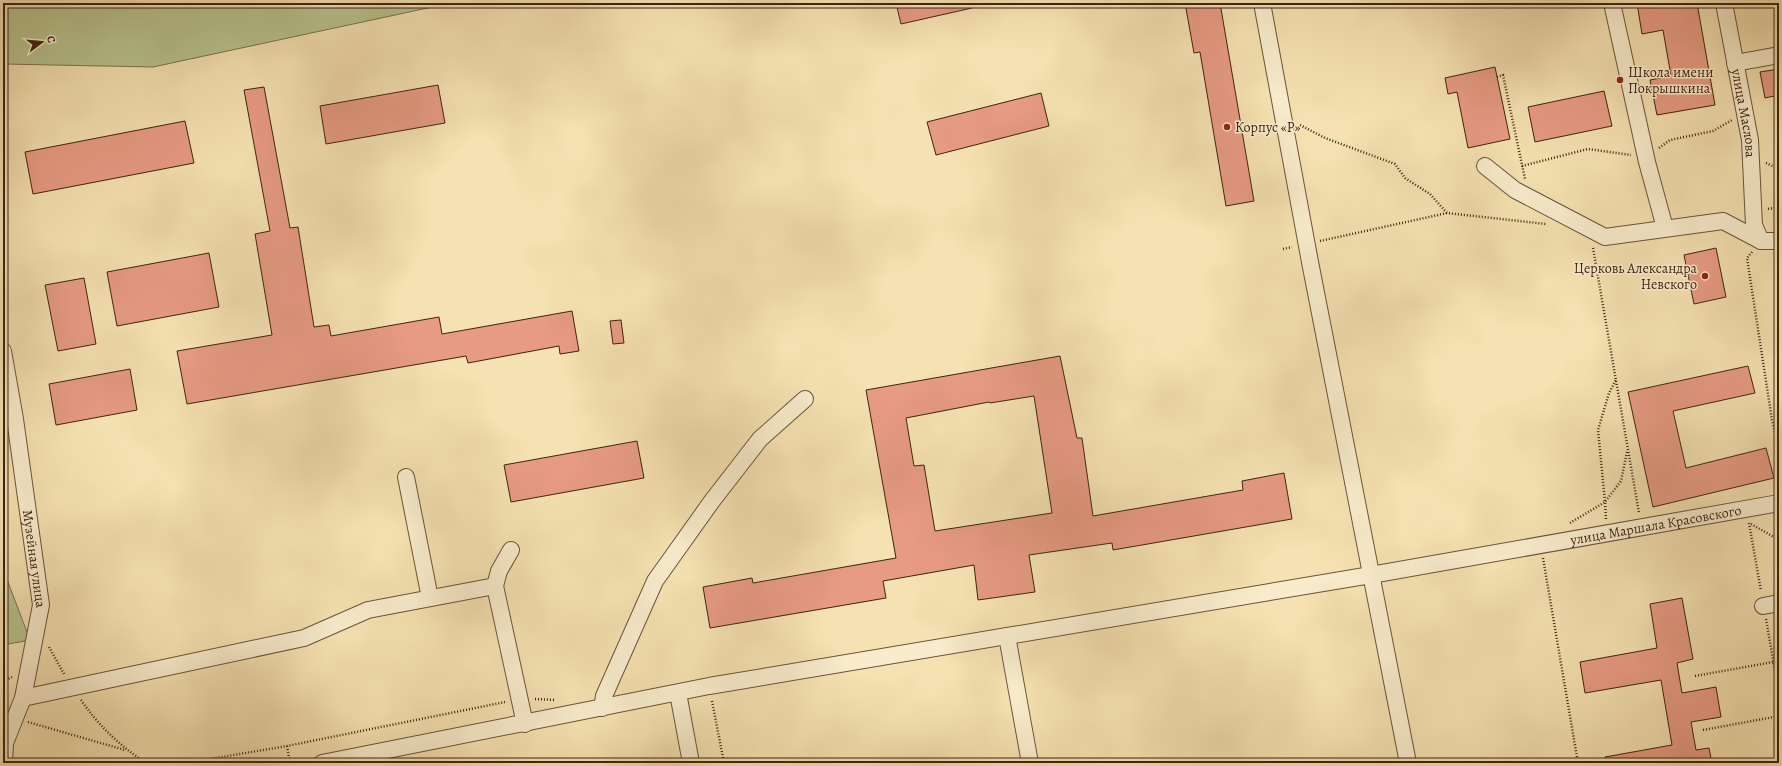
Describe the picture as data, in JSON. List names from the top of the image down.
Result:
{
  "streets": {
    "street": ["улица Маслова", "улица Маршала Красовского", "Музейная улица"]
  },
  "places": ["Школа имени Покрышкина", "Корпус «Р»", "Церковь Александра Невского"],
  "north": "right"
}
